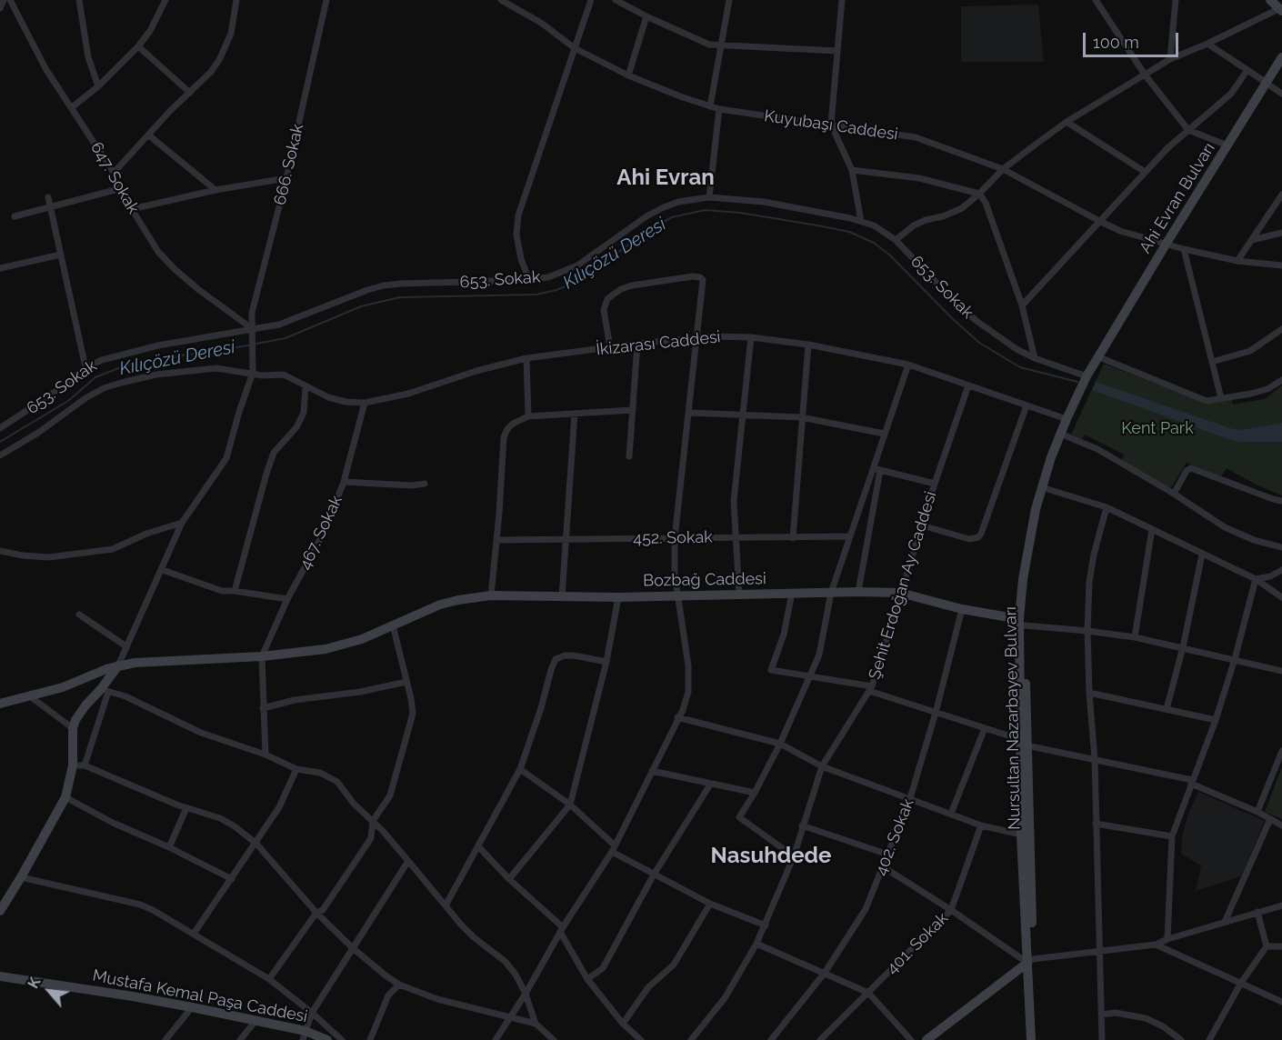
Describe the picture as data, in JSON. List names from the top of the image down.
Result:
{
  "streets": {
    "main road": [
      "Ahi Evran Bulvarı",
      "Bozbağ Caddesi",
      "Nursultan Nazarbayev Bulvarı",
      "Mustafa Kemal Paşa Caddesi"
    ],
    "street": [
      "Kuyubaşı Caddesi",
      "666. Sokak",
      "647. Sokak",
      "653. Sokak",
      "İkizarası Caddesi",
      "467. Sokak",
      "452. Sokak",
      "Şehit Erdoğan Ay Caddesi",
      "402. Sokak",
      "401. Sokak"
    ]
  },
  "crossings": [
    ["Kuyubaşı Caddesi", "Ahi Evran Bulvarı"],
    ["666. Sokak", "647. Sokak"],
    ["666. Sokak", "653. Sokak"],
    ["666. Sokak", "İkizarası Caddesi"],
    ["666. Sokak", "Bozbağ Caddesi"],
    ["647. Sokak", "653. Sokak"],
    ["Ahi Evran Bulvarı", "Nursultan Nazarbayev Bulvarı"],
    ["653. Sokak", "Nursultan Nazarbayev Bulvarı"],
    ["İkizarası Caddesi", "467. Sokak"],
    ["İkizarası Caddesi", "Şehit Erdoğan Ay Caddesi"],
    ["İkizarası Caddesi", "Nursultan Nazarbayev Bulvarı"],
    ["467. Sokak", "Bozbağ Caddesi"],
    ["Bozbağ Caddesi", "Şehit Erdoğan Ay Caddesi"],
    ["Bozbağ Caddesi", "Nursultan Nazarbayev Bulvarı"],
    ["Bozbağ Caddesi", "402. Sokak"]
  ],
  "districts": ["Ahi Evran", "Nasuhdede"],
  "water": ["Kılıçözü Deresi"],
  "parks": ["Kent Park"],
  "scale_bar": "100 m",
  "north": "top left"
}
